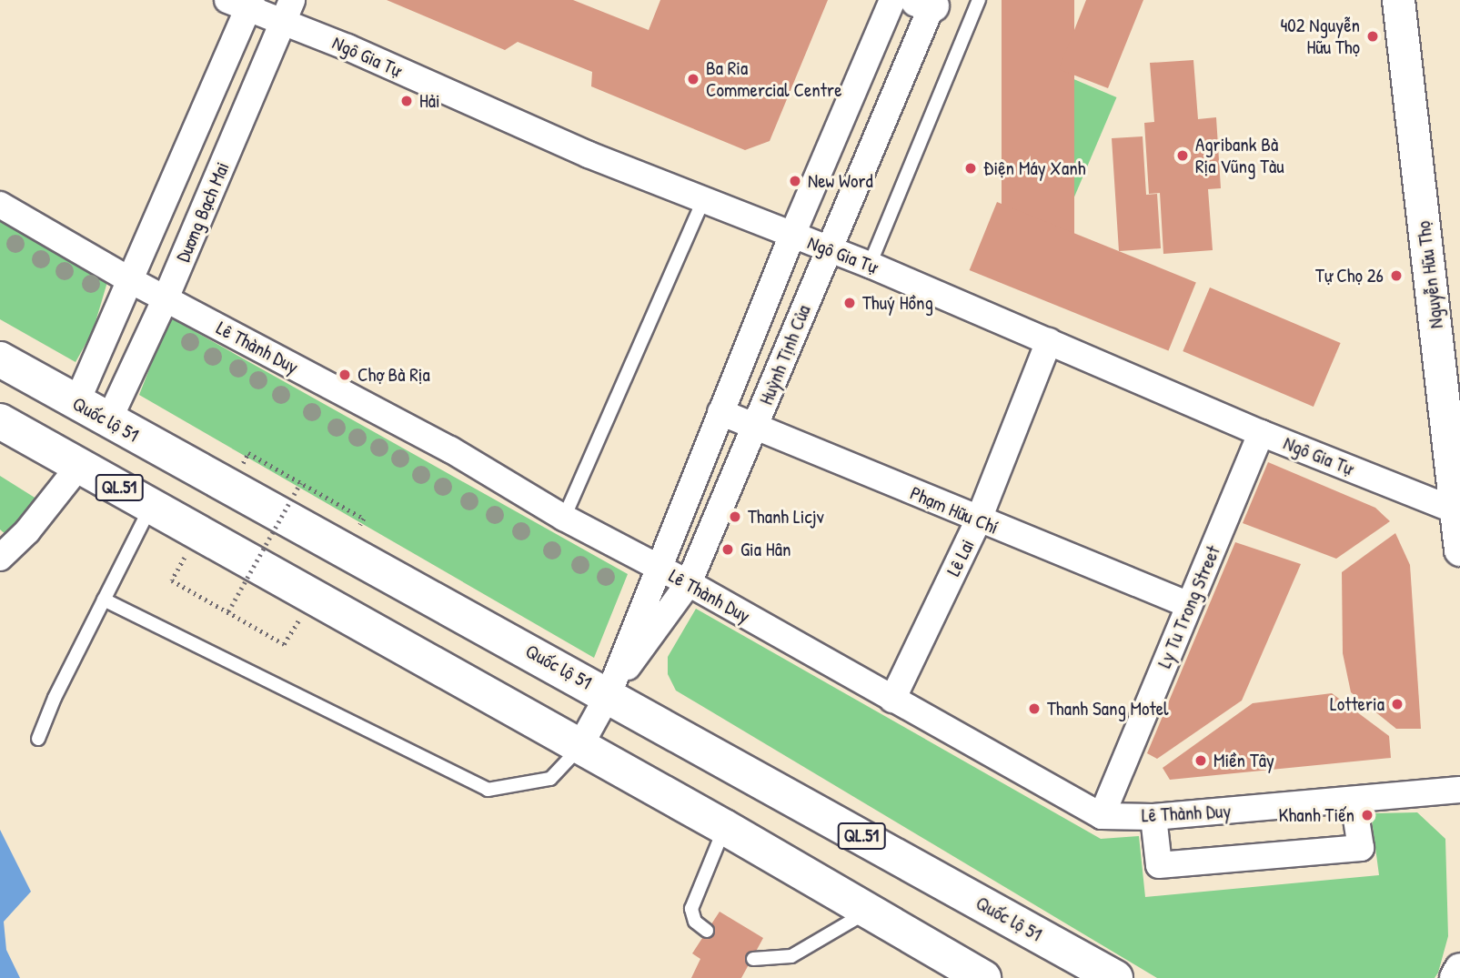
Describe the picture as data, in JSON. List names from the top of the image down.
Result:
{
  "streets": {
    "highway": ["Quốc lộ 51", "QL.51"],
    "street": [
      "Ngô Gia Tự",
      "Dương Bạch Mai",
      "Nguyễn Hữu Thọ",
      "Lê Thành Duy",
      "Huỳnh Tịnh Của",
      "Phạm Hữu Chí",
      "Lê Lai",
      "Ly Tu Trong Street"
    ]
  },
  "crossings": [
    ["Ngô Gia Tự", "Dương Bạch Mai"],
    ["Ngô Gia Tự", "Nguyễn Hữu Thọ"],
    ["Ngô Gia Tự", "Huỳnh Tịnh Của"],
    ["Ngô Gia Tự", "Lê Lai"],
    ["Ngô Gia Tự", "Ly Tu Trong Street"],
    ["Dương Bạch Mai", "Lê Thành Duy"],
    ["Dương Bạch Mai", "Quốc lộ 51"],
    ["Lê Thành Duy", "Huỳnh Tịnh Của"],
    ["Lê Thành Duy", "Lê Lai"],
    ["Lê Thành Duy", "Ly Tu Trong Street"],
    ["Huỳnh Tịnh Của", "Quốc lộ 51"],
    ["Huỳnh Tịnh Của", "QL.51"],
    ["Huỳnh Tịnh Của", "Phạm Hữu Chí"],
    ["Phạm Hữu Chí", "Lê Lai"],
    ["Phạm Hữu Chí", "Ly Tu Trong Street"]
  ],
  "places": [
    "402 Nguyễn Hữu Thọ",
    "Ba Ria Commercial Centre",
    "Hải",
    "Agribank Bà Rịa Vũng Tàu",
    "Điện Máy Xanh",
    "New Word",
    "Tự Chọ 26",
    "Thuý Hồng",
    "Chợ Bà Rịa",
    "Thanh Licjv",
    "Gia Hân",
    "Lotteria",
    "Thanh Sang Motel",
    "Miền Tây",
    "Khanh Tiến"
  ]
}
